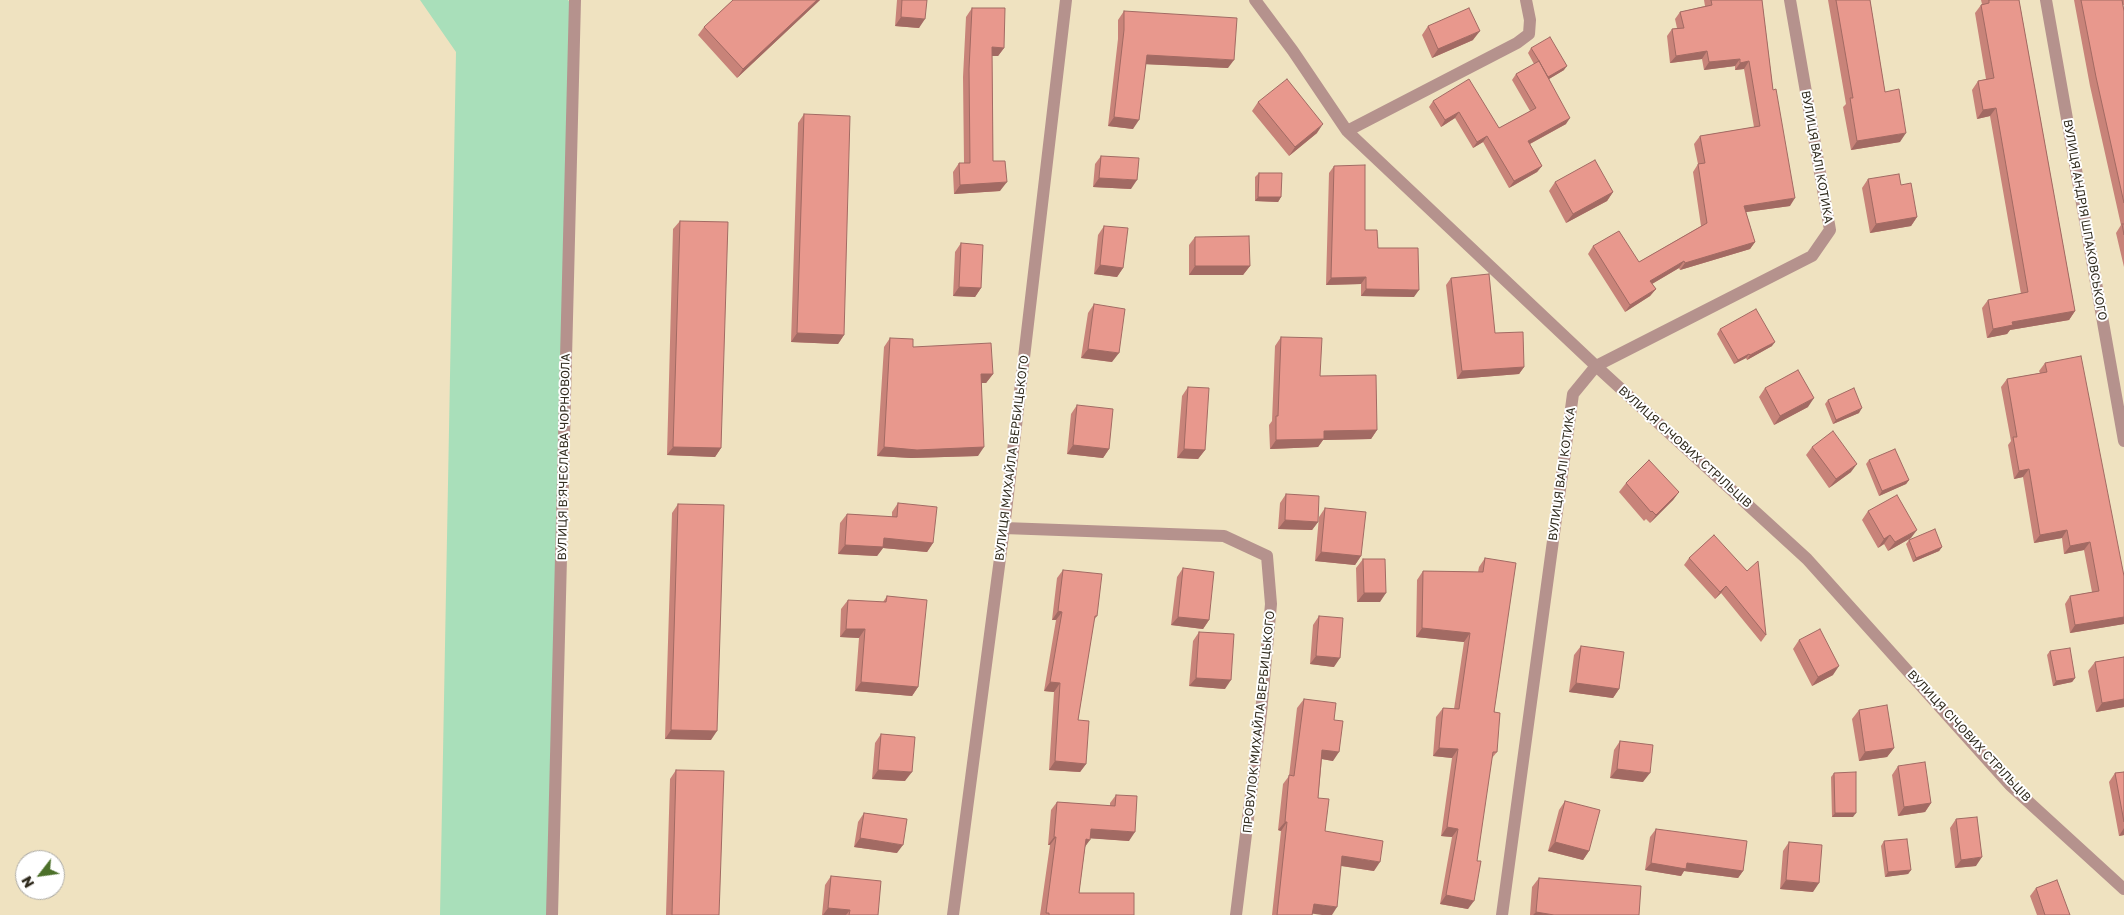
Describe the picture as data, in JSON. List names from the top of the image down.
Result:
{
  "streets": {
    "street": [
      "ВУЛИЦЯ ВАЛІ КОТИКА",
      "ВУЛИЦЯ АНДРІЯ ШПАКОВСЬКОГО",
      "ВУЛИЦЯ СІЧОВИХ СТРІЛЬЦІВ",
      "ВУЛИЦЯ В'ЯЧЕСЛАВА ЧОРНОВОЛА",
      "ВУЛИЦЯ МИХАЙЛА ВЕРБИЦЬКОГО",
      "ПРОВУЛОК МИХАЙЛА ВЕРБИЦЬКОГО"
    ]
  },
  "crossings": [
    ["ВУЛИЦЯ ВАЛІ КОТИКА", "ВУЛИЦЯ СІЧОВИХ СТРІЛЬЦІВ"],
    ["ВУЛИЦЯ МИХАЙЛА ВЕРБИЦЬКОГО", "ПРОВУЛОК МИХАЙЛА ВЕРБИЦЬКОГО"]
  ],
  "north": "bottom left"
}
